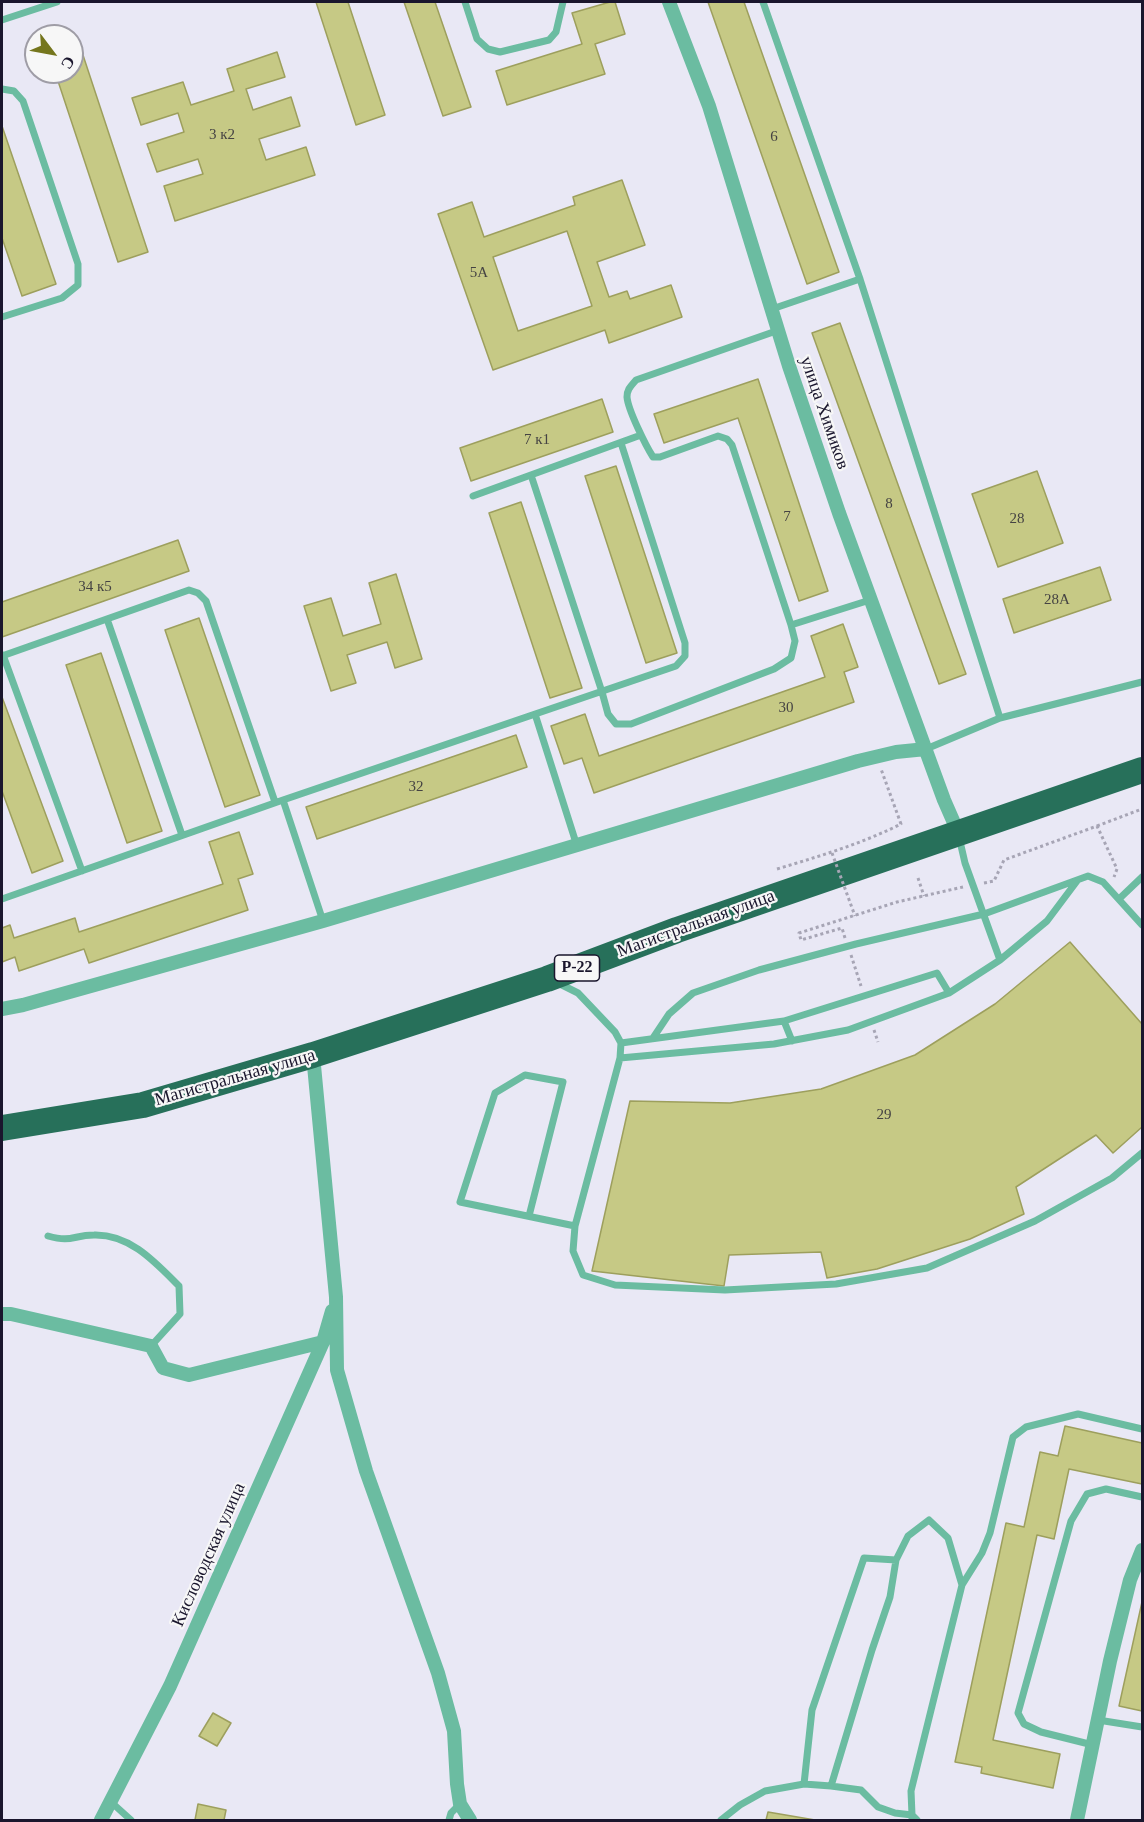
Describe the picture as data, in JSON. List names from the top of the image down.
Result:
{
  "streets": {
    "highway": ["Магистральная улица", "Р-22"],
    "street": ["улица Химиков", "Кисловодская улица"]
  },
  "crossings": [
    ["улица Химиков", "Магистральная улица"]
  ],
  "house_numbers": [
    "3 к2",
    "6",
    "5А",
    "7 к1",
    "8",
    "7",
    "28",
    "34 к5",
    "28А",
    "30",
    "32",
    "29"
  ],
  "north": "bottom right"
}
